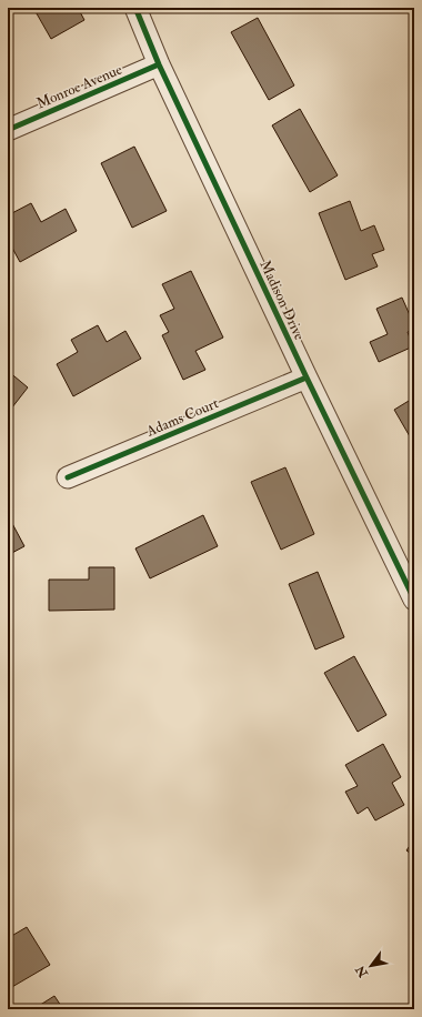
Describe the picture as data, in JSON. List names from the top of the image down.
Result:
{
  "streets": {
    "street": ["Monroe Avenue", "Madison Drive", "Adams Court"]
  },
  "crossings": [
    ["Monroe Avenue", "Madison Drive"],
    ["Madison Drive", "Adams Court"]
  ],
  "north": "bottom left"
}
